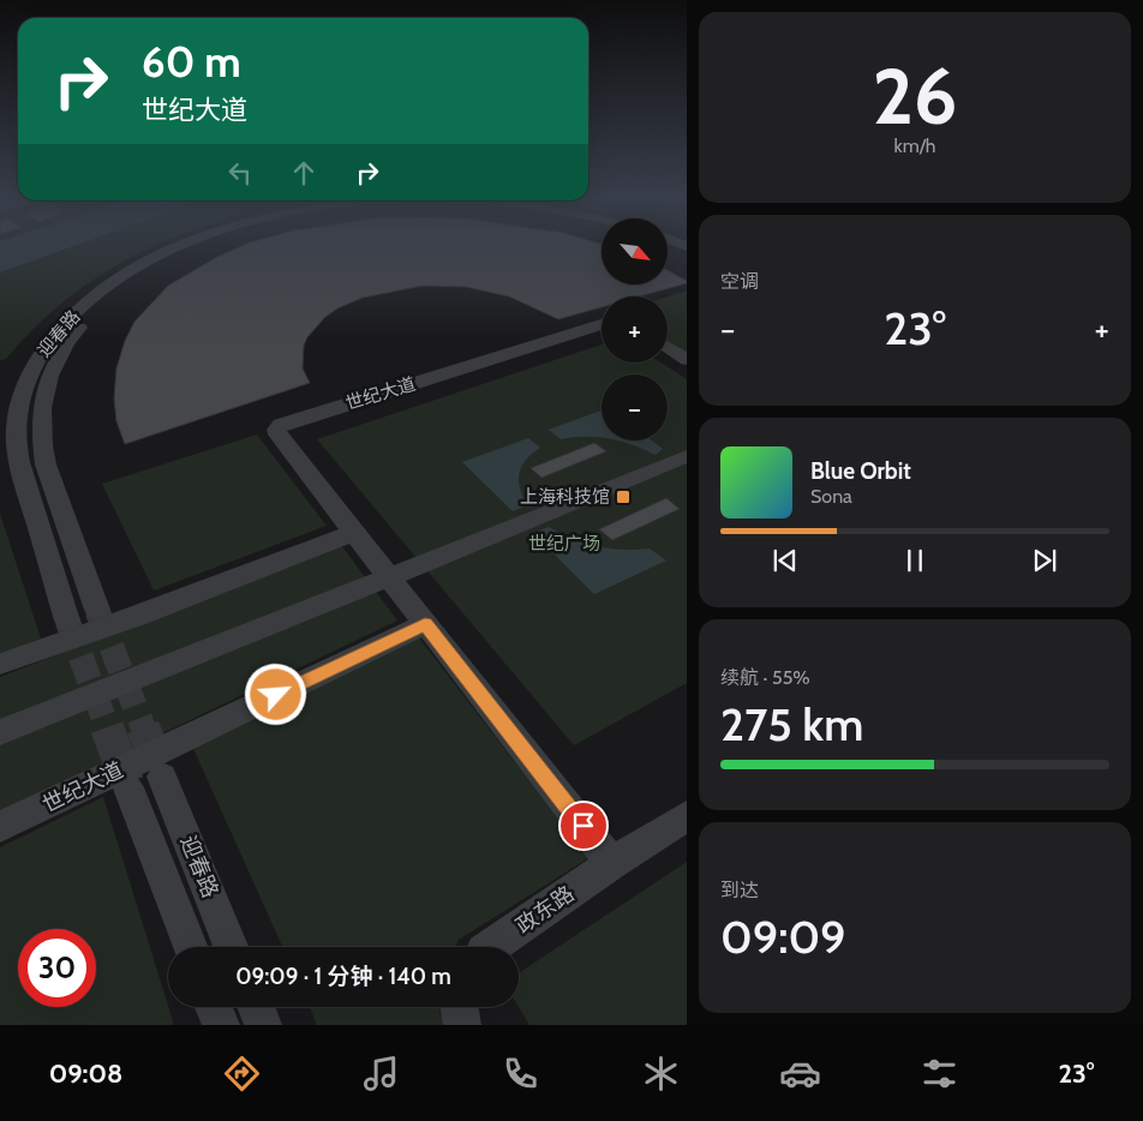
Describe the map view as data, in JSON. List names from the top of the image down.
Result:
{
  "streets": {
    "street": ["迎春路", "世纪大道", "政东路"]
  },
  "crossings": [
    ["世纪大道", "政东路"]
  ],
  "parks": ["世纪广场"],
  "places": {
    "transit": ["上海科技馆"]
  },
  "north": "bottom right",
  "page": {
    "tile": [
      ["26", "km/h"],
      "空调",
      ["续航 · 55%", "275 km"],
      ["到达", "09:09"]
    ],
    "turn": ["60 m", "世纪大道"],
    "map_buttons": ["+", "−"],
    "heat": ["−", "23°", "+"],
    "song": ["Blue Orbit", "Sona"],
    "limit": "30",
    "trip": "09:09 · 1 分钟 · 140 m",
    "tabs": ["09:08", "23°"]
  }
}
